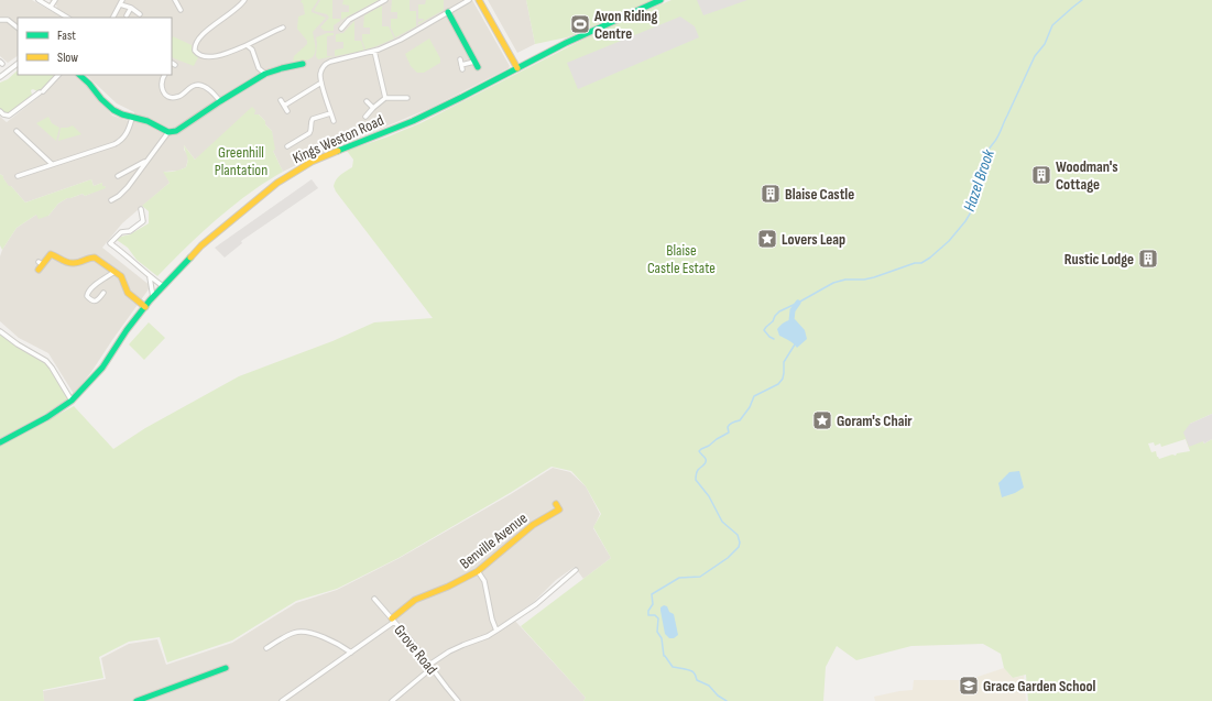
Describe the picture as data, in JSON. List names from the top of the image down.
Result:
{
  "streets": {
    "street": ["Kings Weston Road", "Benville Avenue", "Grove Road"]
  },
  "crossings": [
    ["Benville Avenue", "Grove Road"]
  ],
  "water": ["Hazel Brook"],
  "parks": ["Greenhill Plantation", "Blaise Castle Estate"],
  "places": {
    "sports": ["Avon Riding Centre"],
    "building": ["Woodman's Cottage", "Blaise Castle", "Rustic Lodge"],
    "place": ["Lovers Leap", "Goram's Chair"],
    "school or university": ["Grace Garden School"]
  },
  "legend": ["Fast", "Slow"]
}
